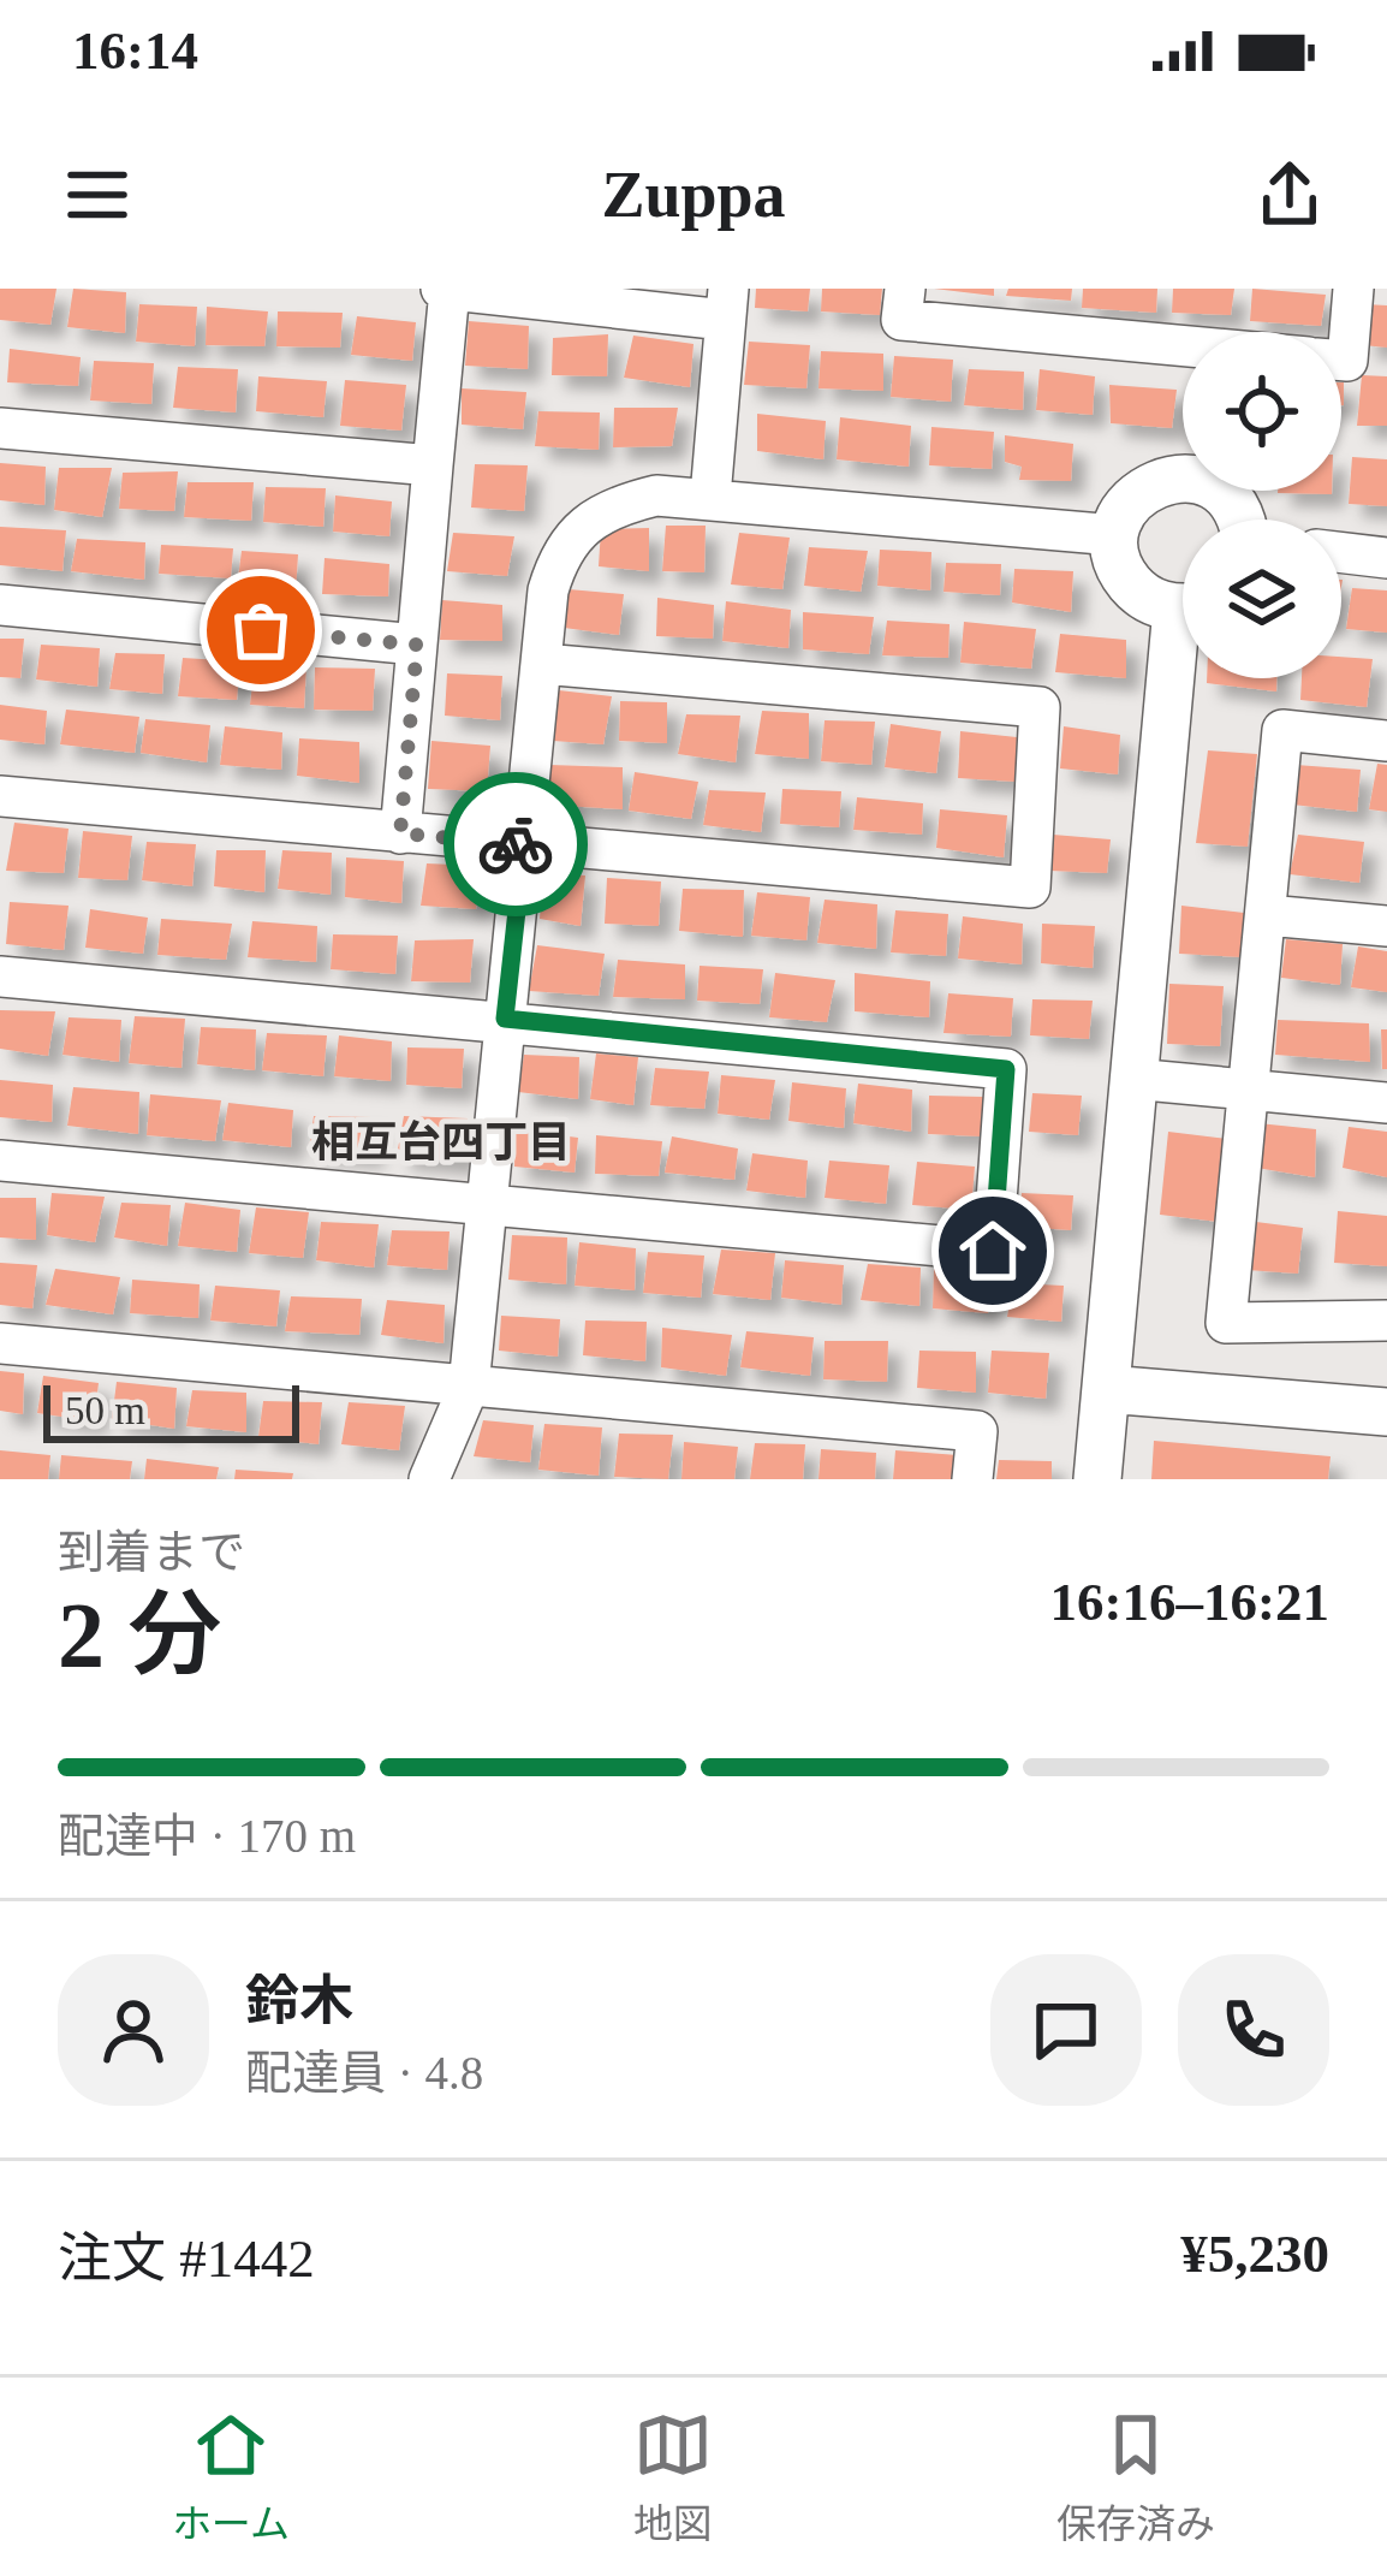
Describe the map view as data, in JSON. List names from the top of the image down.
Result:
{
  "districts": ["相互台四丁目"],
  "scale_bar": "50 m",
  "page": {
    "status": "16:14",
    "header": "Zuppa",
    "scale": "50 m",
    "heading": ["2 分", "到着まで", "16:16–16:21"],
    "panel": [
      "鈴木",
      "配達員 · 4.8",
      "注文 #1442",
      "¥5,230"
    ],
    "bar": "配達中 · 170 m",
    "tabs": ["ホーム", "地図", "保存済み"]
  }
}
